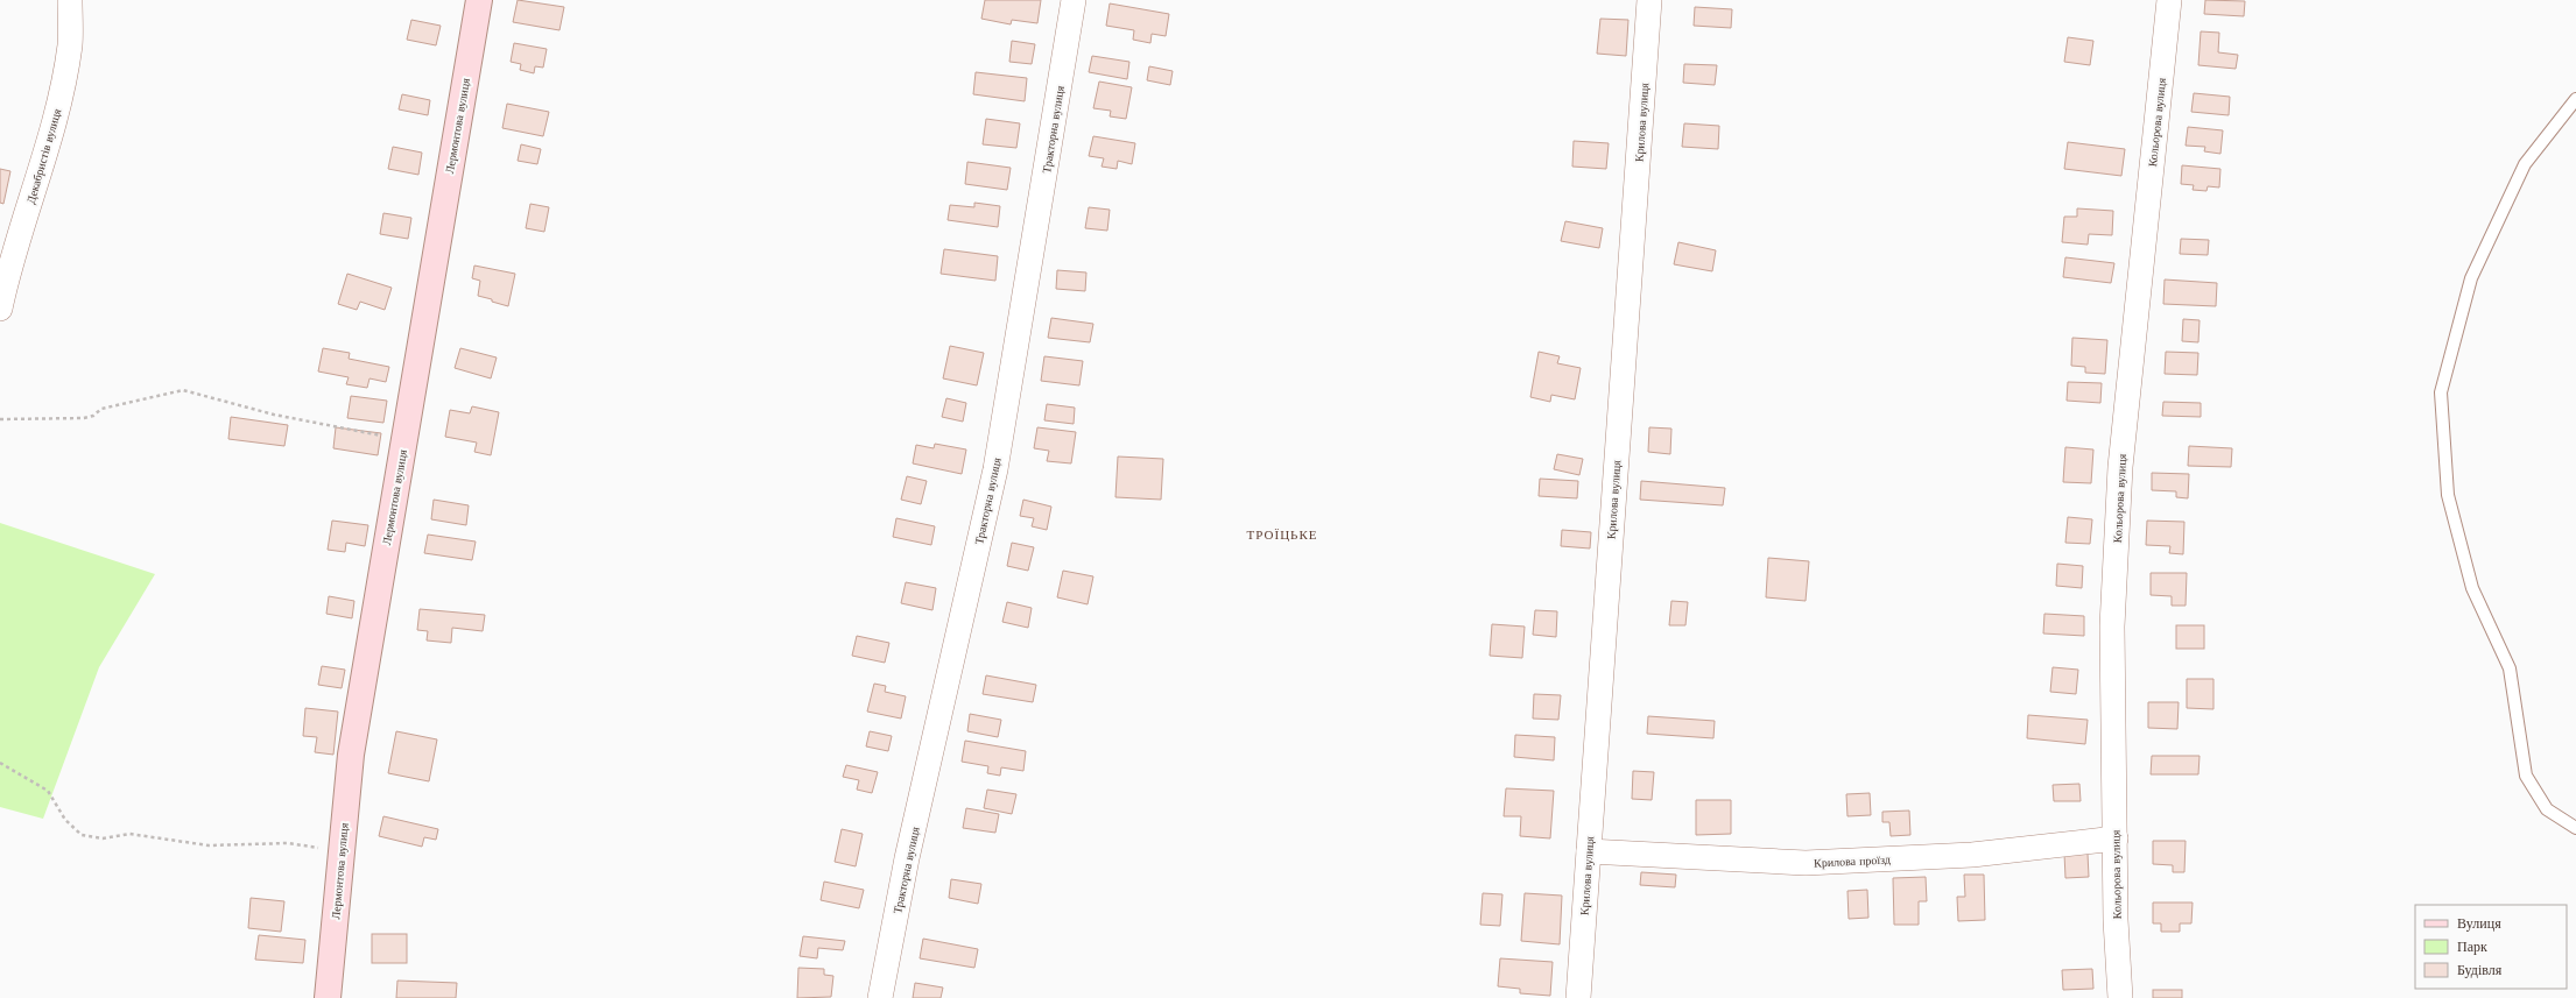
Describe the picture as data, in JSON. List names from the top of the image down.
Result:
{
  "streets": {
    "street": [
      "Крилова вулиця",
      "Кольорова вулиця",
      "Лермонтова вулиця",
      "Тракторна вулиця",
      "Декабристів вулиця",
      "Крилова проїзд"
    ]
  },
  "crossings": [
    ["Крилова вулиця", "Крилова проїзд"],
    ["Кольорова вулиця", "Крилова проїзд"]
  ],
  "districts": ["ТРОЇЦЬКЕ"],
  "legend": ["Вулиця", "Парк", "Будівля"]
}
